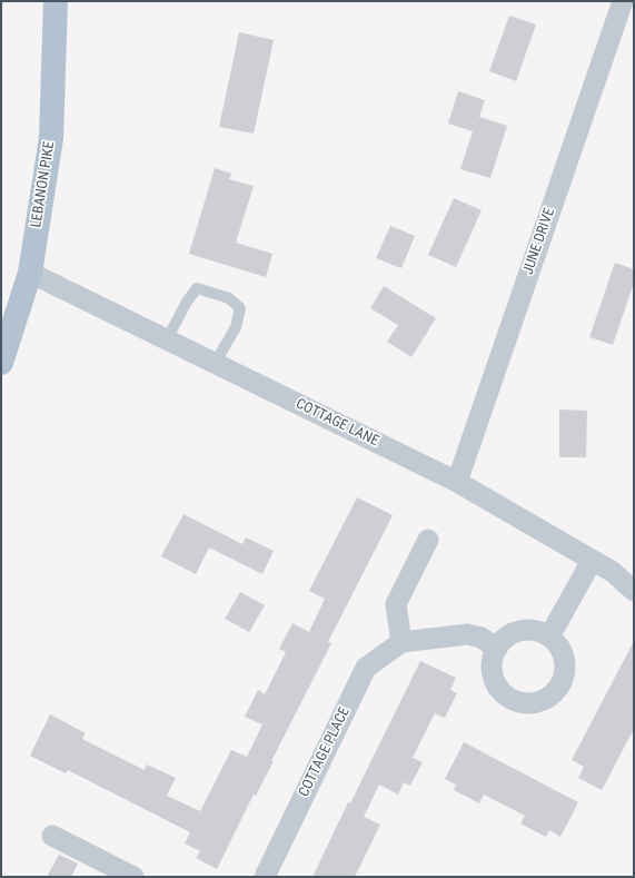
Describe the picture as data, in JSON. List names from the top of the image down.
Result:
{
  "streets": {
    "main road": ["LEBANON PIKE"],
    "street": ["JUNE DRIVE", "COTTAGE LANE", "COTTAGE PLACE"]
  },
  "crossings": [
    ["LEBANON PIKE", "COTTAGE LANE"],
    ["JUNE DRIVE", "COTTAGE LANE"]
  ]
}
